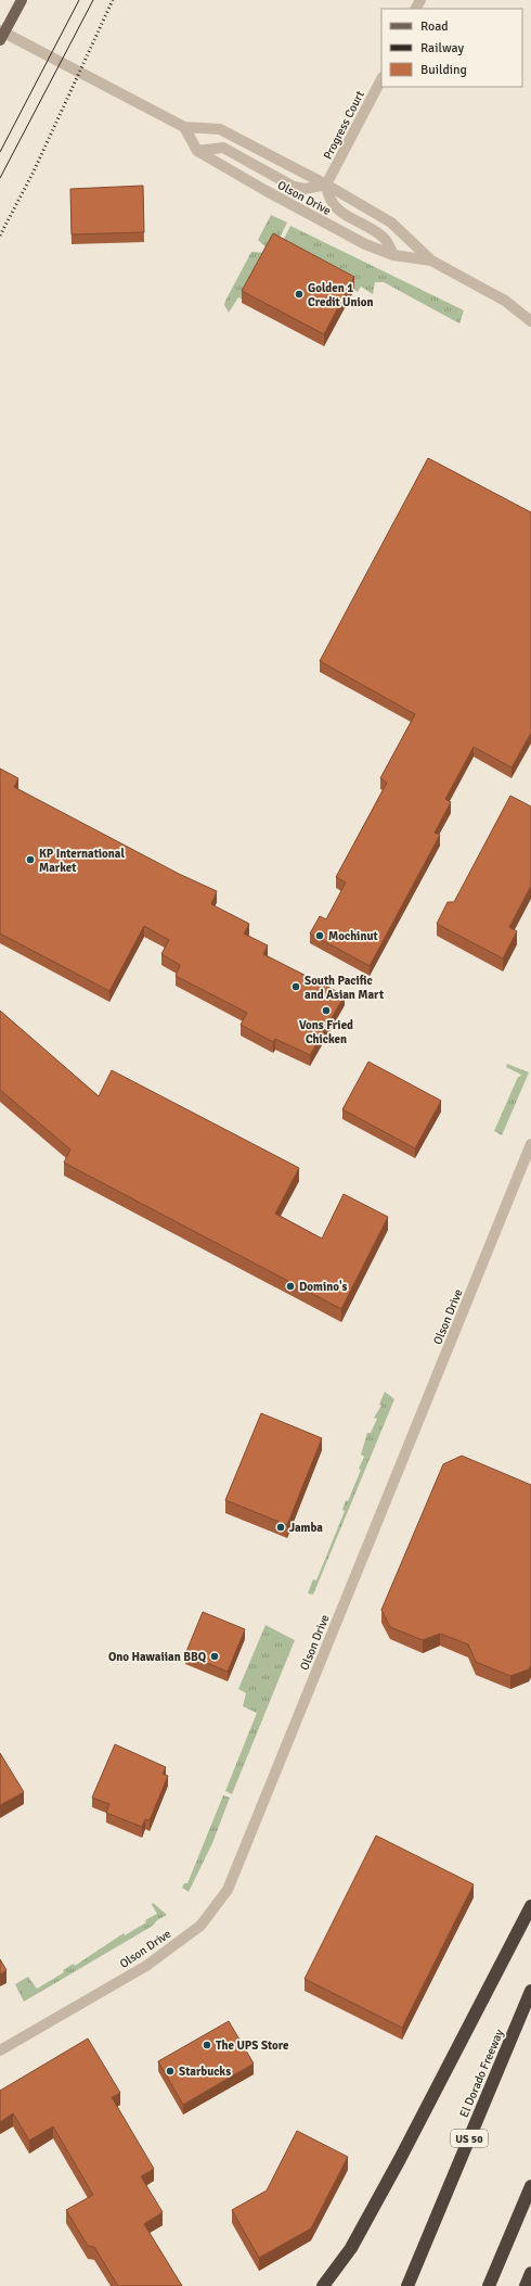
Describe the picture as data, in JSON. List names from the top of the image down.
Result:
{
  "streets": {
    "highway": ["El Dorado Freeway", "US 50"],
    "street": ["Progress Court", "Olson Drive"]
  },
  "crossings": [
    ["Progress Court", "Olson Drive"]
  ],
  "places": [
    "Golden 1 Credit Union",
    "KP International Market",
    "Mochinut",
    "South Pacific and Asian Mart",
    "Vons Fried Chicken",
    "Domino's",
    "Jamba",
    "Ono Hawaiian BBQ",
    "The UPS Store",
    "Starbucks"
  ],
  "legend": ["Road", "Railway", "Building"]
}
